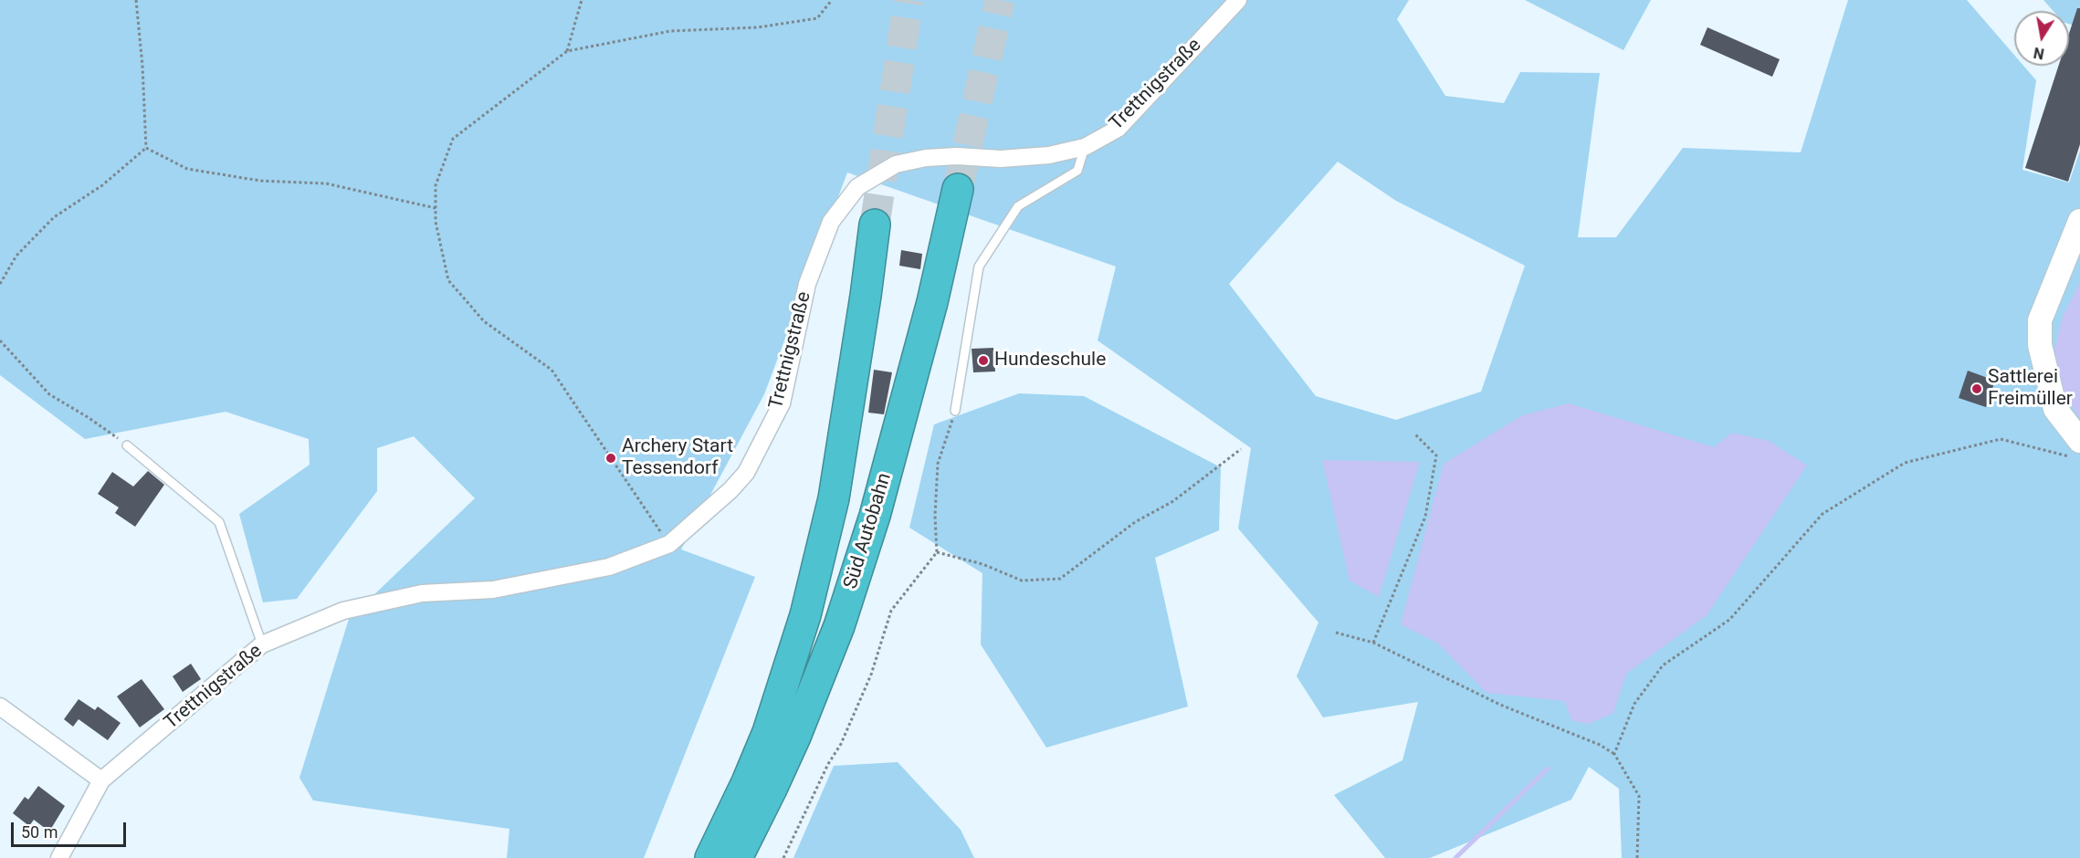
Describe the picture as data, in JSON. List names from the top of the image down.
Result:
{
  "streets": {
    "highway": ["Süd Autobahn"],
    "street": ["Trettnigstraße"]
  },
  "places": ["Hundeschule", "Sattlerei Freimüller", "Archery Start Tessendorf"],
  "scale_bar": "50 m",
  "north": "bottom"
}
